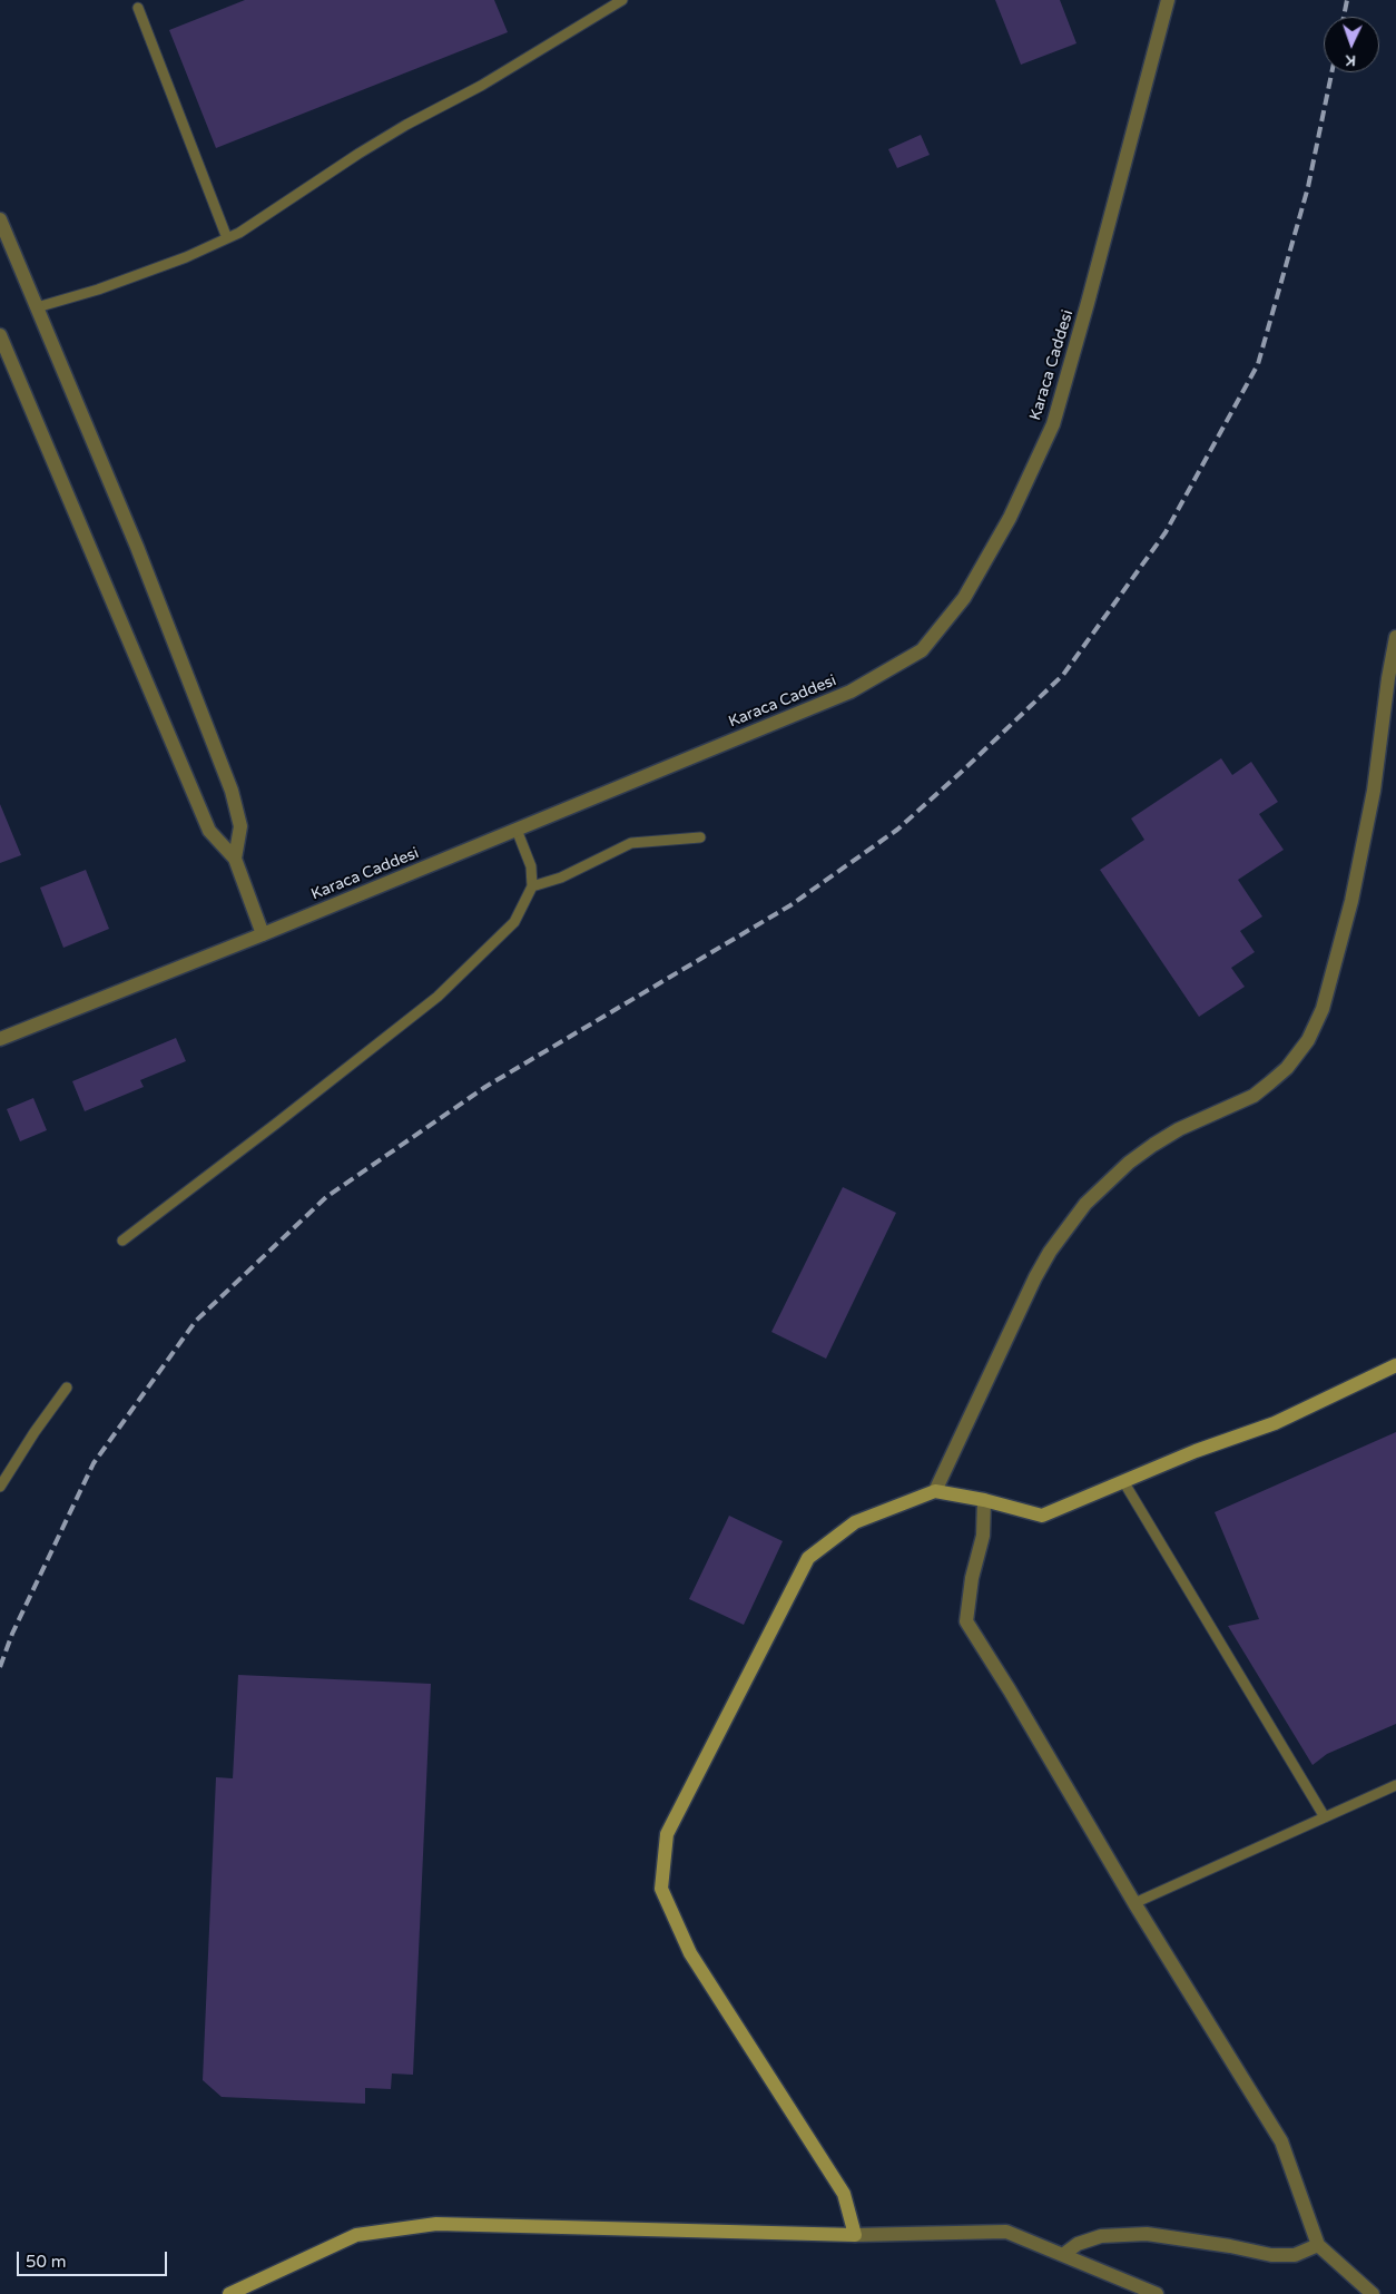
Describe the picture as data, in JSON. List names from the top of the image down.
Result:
{
  "streets": {
    "street": ["Karaca Caddesi"]
  },
  "scale_bar": "50 m",
  "north": "bottom"
}
